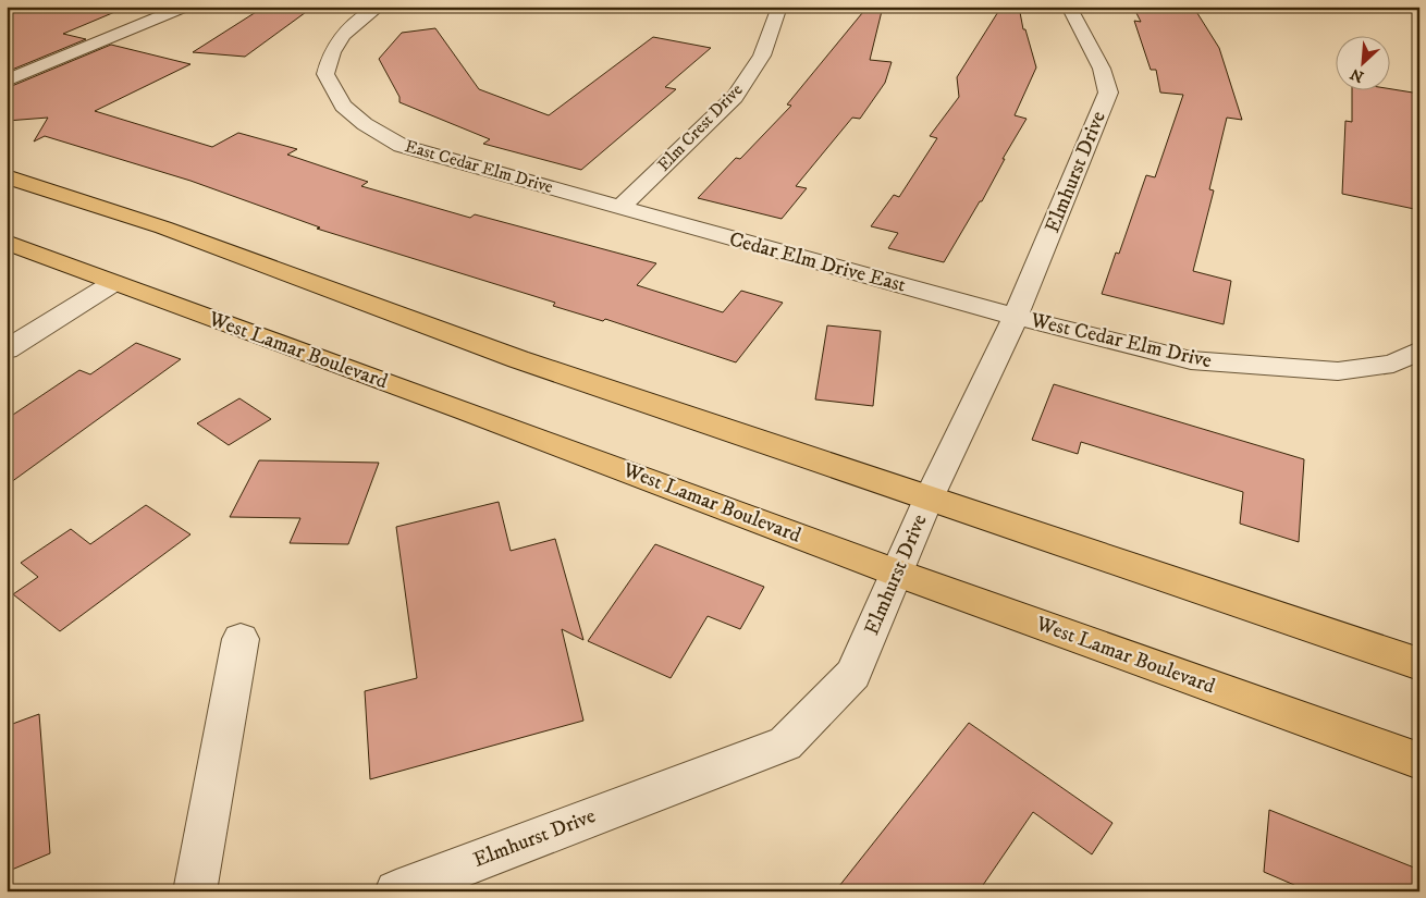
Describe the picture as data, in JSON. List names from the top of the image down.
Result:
{
  "streets": {
    "main road": ["West Lamar Boulevard"],
    "street": [
      "Elm Crest Drive",
      "East Cedar Elm Drive",
      "Elmhurst Drive",
      "Cedar Elm Drive East",
      "West Cedar Elm Drive"
    ]
  },
  "crossings": [
    ["Elm Crest Drive", "East Cedar Elm Drive"],
    ["Elm Crest Drive", "Cedar Elm Drive East"],
    ["East Cedar Elm Drive", "Cedar Elm Drive East"],
    ["Elmhurst Drive", "Cedar Elm Drive East"],
    ["Elmhurst Drive", "West Cedar Elm Drive"],
    ["Elmhurst Drive", "West Lamar Boulevard"],
    ["Cedar Elm Drive East", "West Cedar Elm Drive"]
  ],
  "north": "bottom left"
}
